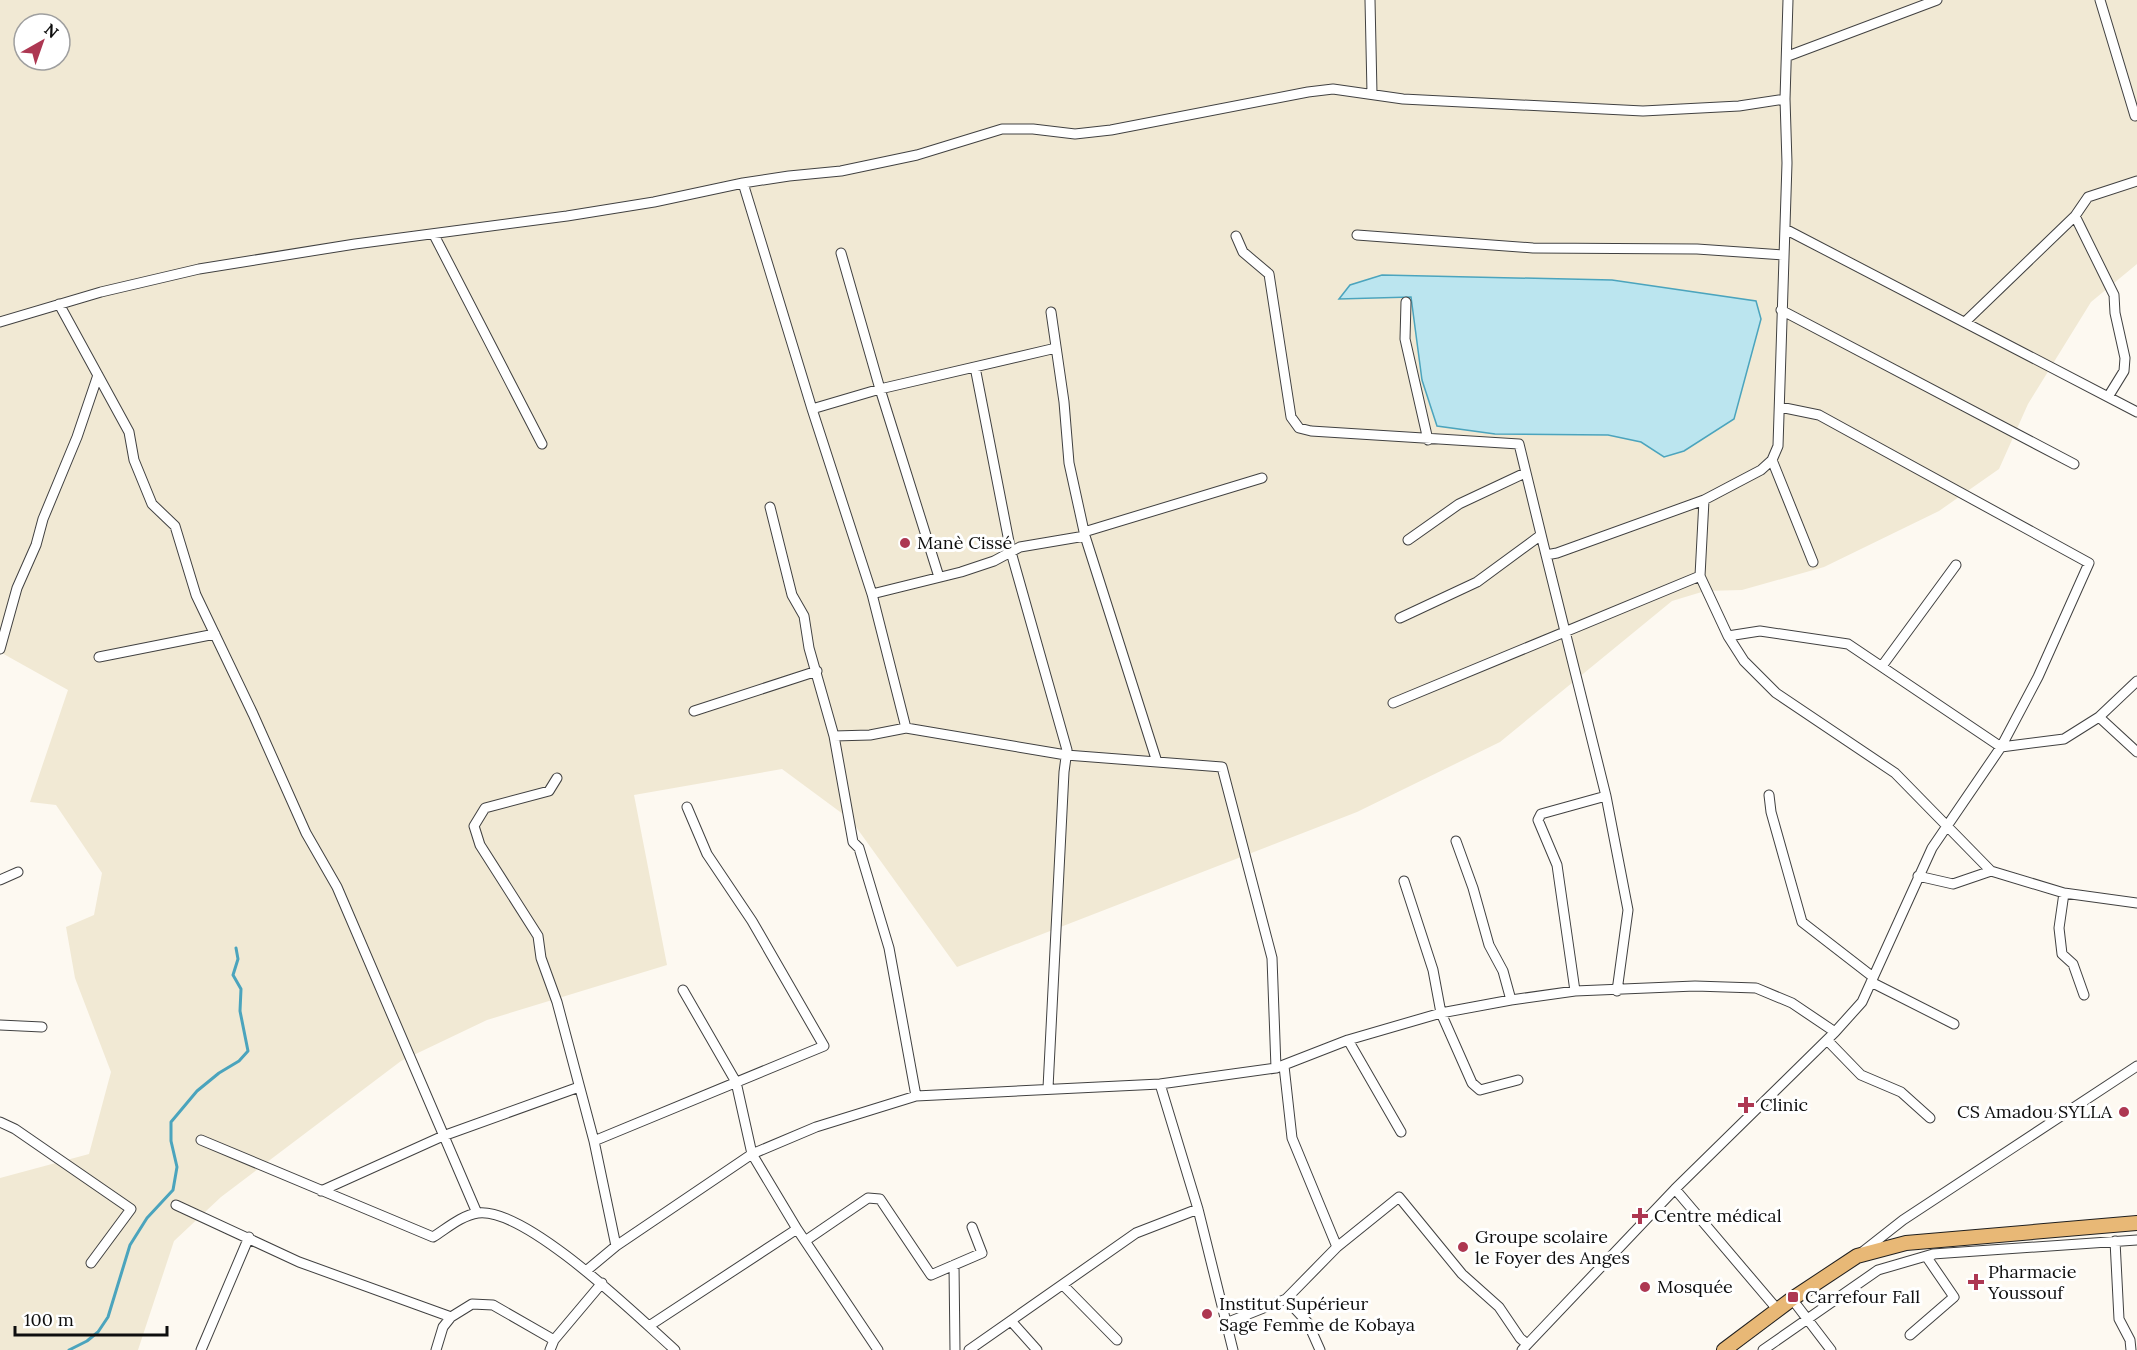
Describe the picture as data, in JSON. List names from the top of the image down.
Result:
{
  "places": {
    "other": [
      "Manè Cissé",
      "CS Amadou SYLLA",
      "Groupe scolaire le Foyer des Anges",
      "Mosquée",
      "Institut Supérieur Sage Femme de Kobaya"
    ],
    "health": ["Clinic", "Centre médical", "Pharmacie Youssouf"],
    "transit": ["Carrefour Fall"]
  },
  "scale_bar": "100 m",
  "north": "top right"
}
